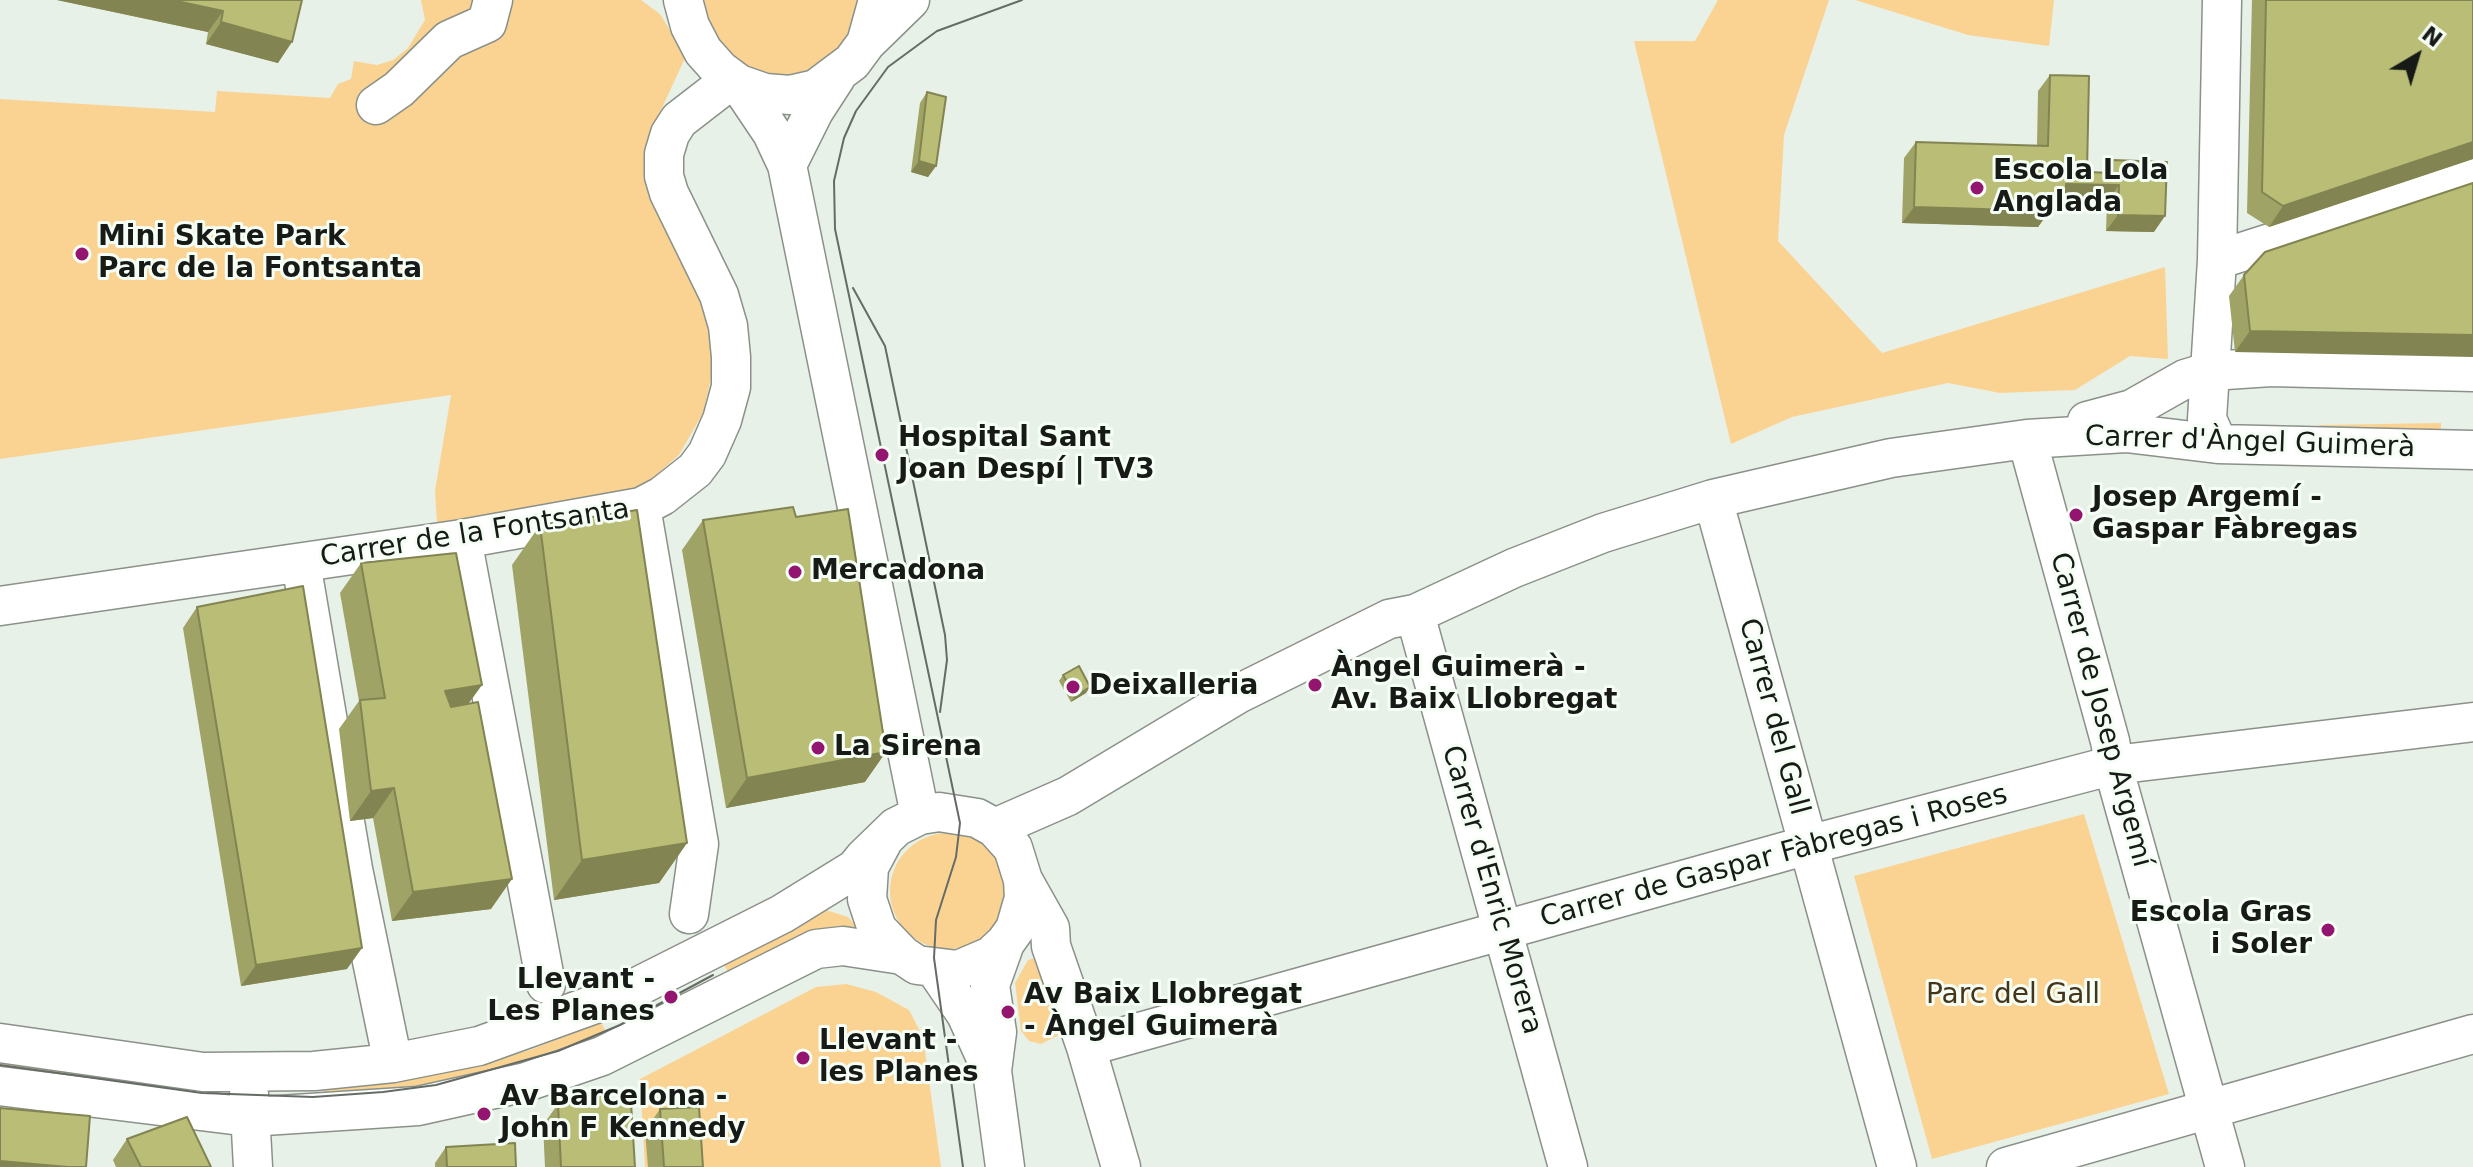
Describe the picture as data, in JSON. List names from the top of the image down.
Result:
{
  "streets": {
    "street": [
      "Carrer d'Àngel Guimerà",
      "Carrer de la Fontsanta",
      "Carrer de Josep Argemí",
      "Carrer del Gall",
      "Carrer de Gaspar Fàbregas i Roses",
      "Carrer d'Enric Morera"
    ]
  },
  "crossings": [
    ["Carrer d'Àngel Guimerà", "Carrer de Josep Argemí"],
    ["Carrer d'Àngel Guimerà", "Carrer del Gall"],
    ["Carrer d'Àngel Guimerà", "Carrer d'Enric Morera"],
    ["Carrer de Josep Argemí", "Carrer de Gaspar Fàbregas i Roses"],
    ["Carrer del Gall", "Carrer de Gaspar Fàbregas i Roses"],
    ["Carrer de Gaspar Fàbregas i Roses", "Carrer d'Enric Morera"]
  ],
  "parks": ["Parc del Gall"],
  "places": [
    "Escola Lola Anglada",
    "Mini Skate Park Parc de la Fontsanta",
    "Hospital Sant Joan Despí | TV3",
    "Josep Argemí - Gaspar Fàbregas",
    "Mercadona",
    "Àngel Guimerà - Av. Baix Llobregat",
    "Deixalleria",
    "La Sirena",
    "Escola Gras i Soler",
    "Llevant - Les Planes",
    "Av Baix Llobregat - Àngel Guimerà",
    "Llevant - les Planes",
    "Av Barcelona - John F Kennedy"
  ],
  "north": "top right"
}
